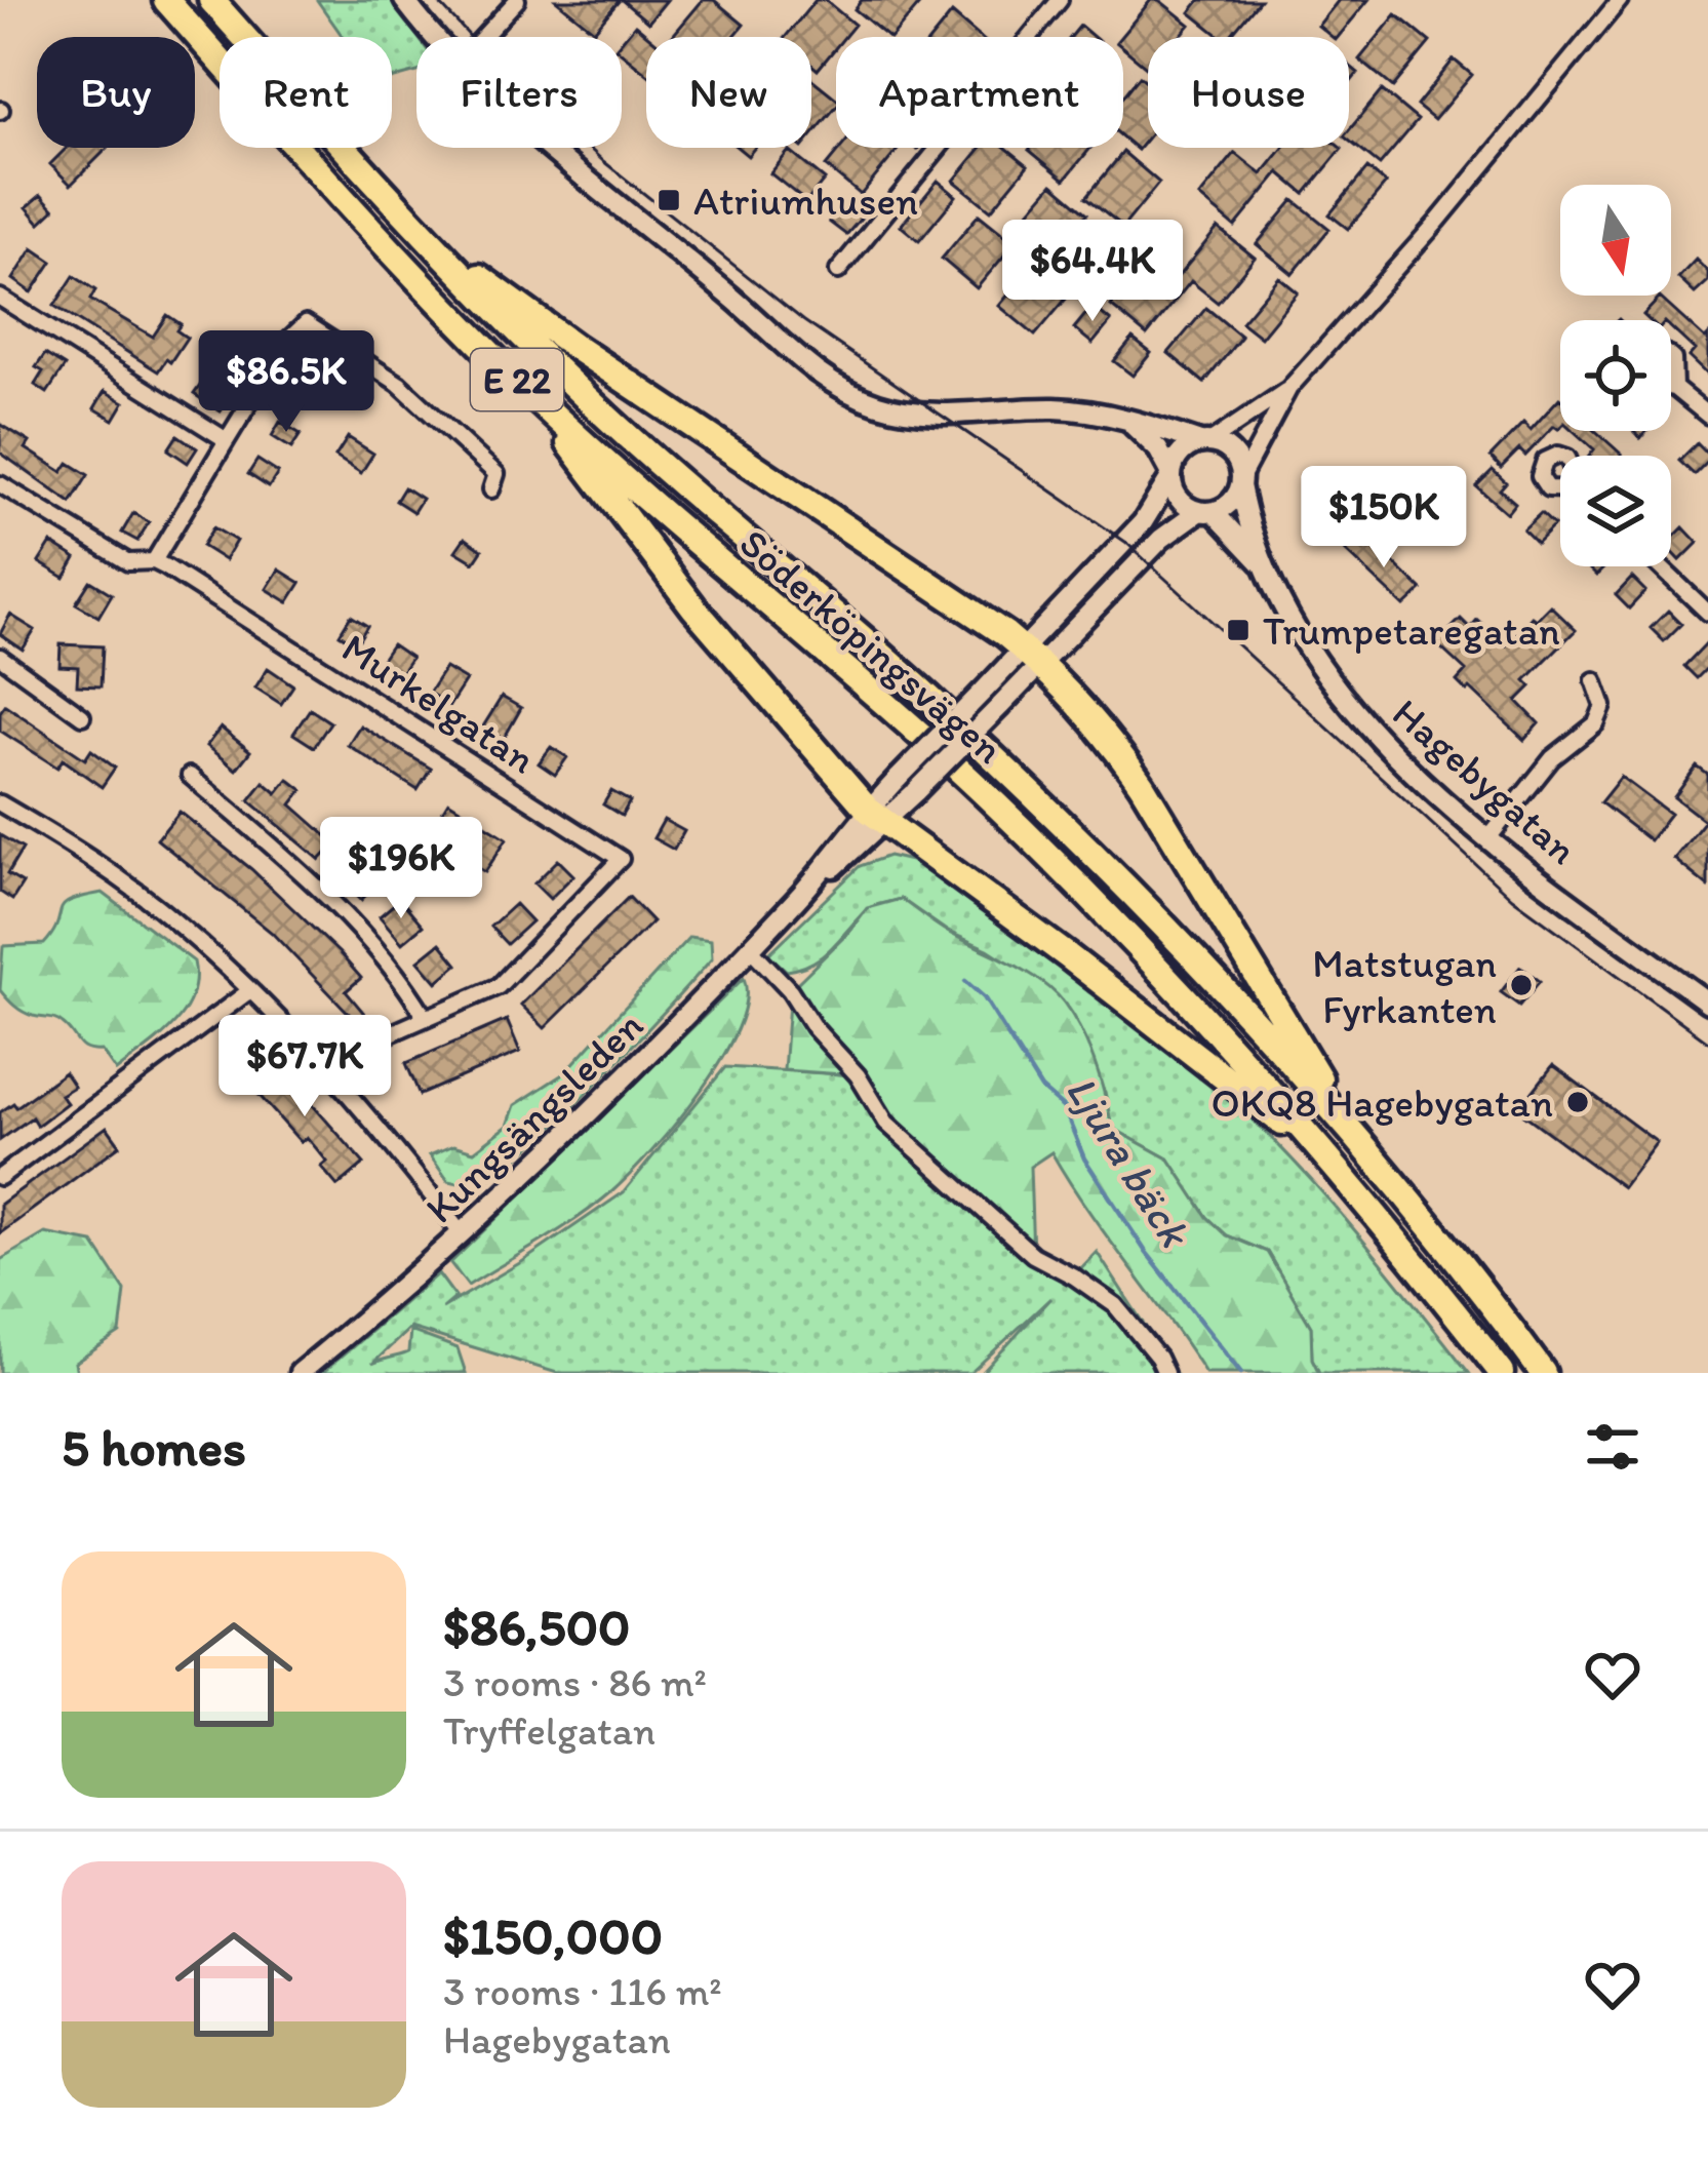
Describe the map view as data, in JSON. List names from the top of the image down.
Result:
{
  "streets": {
    "highway": ["E 22", "Söderköpingsvägen"],
    "main road": ["Hagebygatan", "Kungsängsleden"],
    "street": ["Murkelgatan"]
  },
  "crossings": [
    ["Hagebygatan", "Kungsängsleden"]
  ],
  "water": ["Ljura bäck"],
  "places": {
    "transit": ["Atriumhusen", "Trumpetaregatan"],
    "other": ["Matstugan Fyrkanten", "OKQ8 Hagebygatan"]
  },
  "north": "bottom",
  "page": {
    "chip": [
      "Buy",
      "Rent",
      "Filters",
      "New",
      "Apartment",
      "House"
    ],
    "price": [
      "$64.4K",
      "$86.5K",
      "$150K",
      "$196K",
      "$67.7K"
    ],
    "heading": "5 homes",
    "list": [
      {
        "name": "$86,500",
        "note": "3 rooms · 86 m² · Tryffelgatan"
      },
      {
        "name": "$150,000",
        "note": "3 rooms · 116 m² · Hagebygatan"
      }
    ]
  }
}
